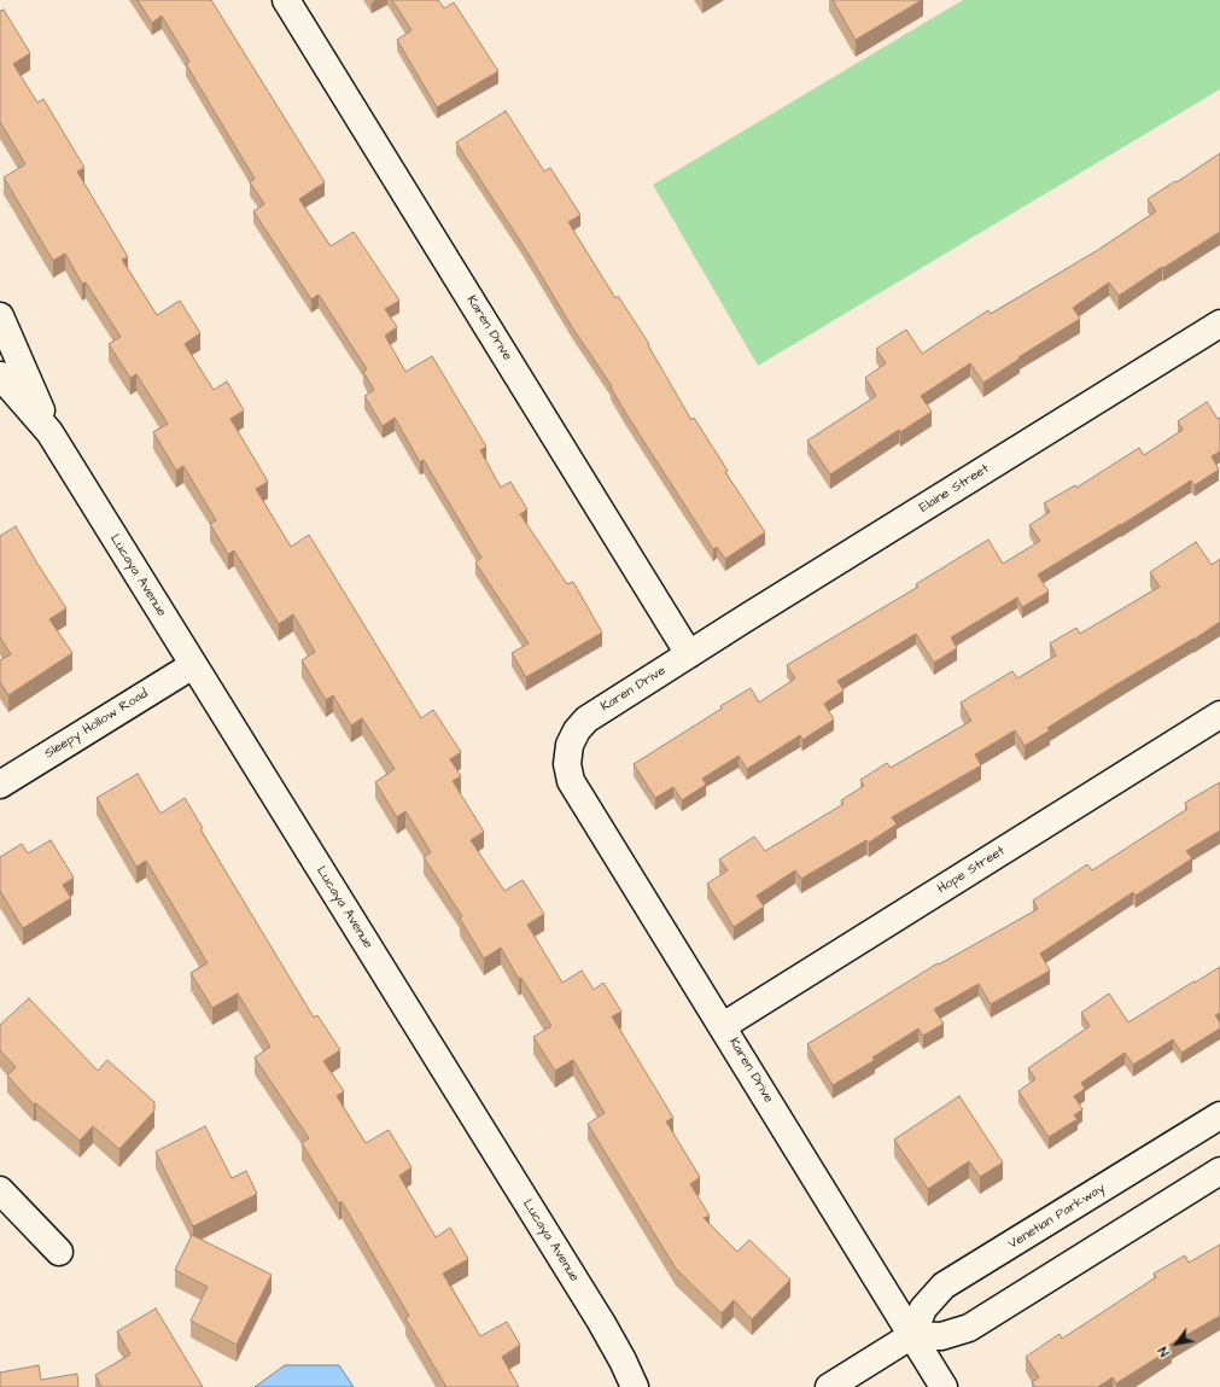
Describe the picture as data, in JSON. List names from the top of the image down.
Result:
{
  "streets": {
    "street": [
      "Karen Drive",
      "Elaine Street",
      "Lucaya Avenue",
      "Sleepy Hollow Road",
      "Hope Street",
      "Venetian Parkway"
    ]
  },
  "crossings": [
    ["Karen Drive", "Elaine Street"],
    ["Karen Drive", "Hope Street"],
    ["Karen Drive", "Venetian Parkway"],
    ["Lucaya Avenue", "Sleepy Hollow Road"]
  ],
  "north": "bottom left"
}
